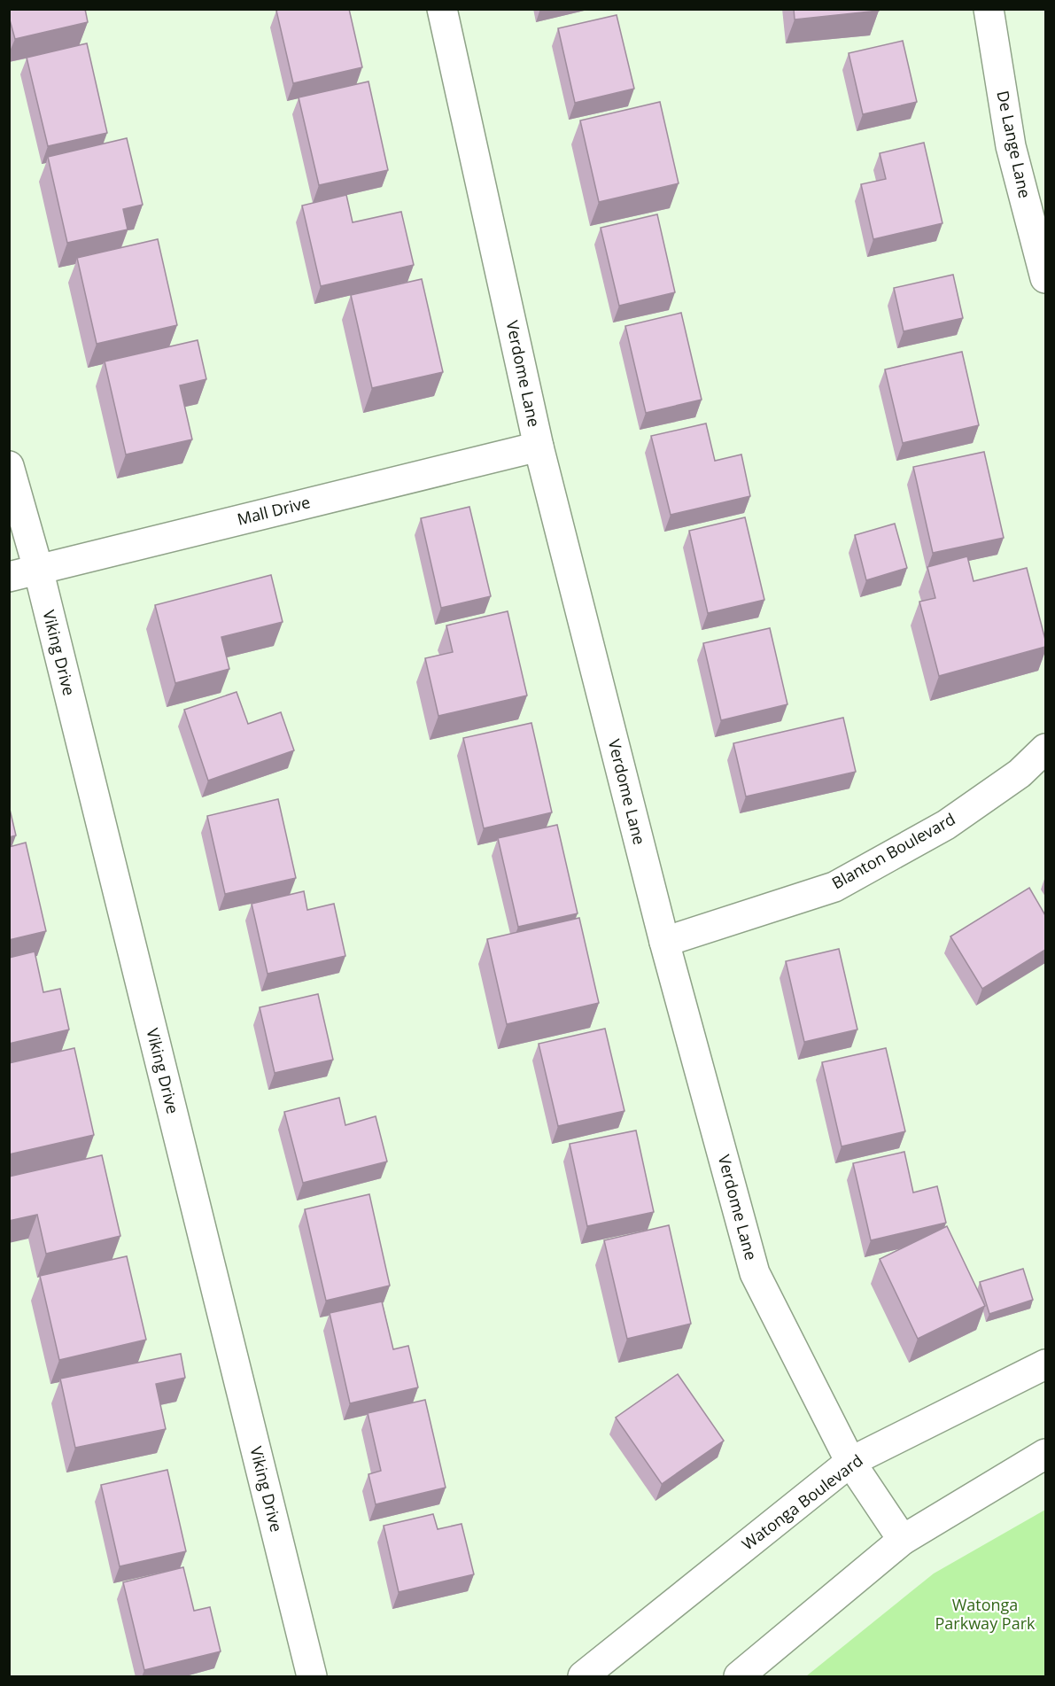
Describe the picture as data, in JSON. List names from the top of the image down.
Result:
{
  "streets": {
    "street": [
      "De Lange Lane",
      "Verdome Lane",
      "Mall Drive",
      "Viking Drive",
      "Blanton Boulevard",
      "Watonga Boulevard"
    ]
  },
  "crossings": [
    ["Verdome Lane", "Mall Drive"],
    ["Verdome Lane", "Blanton Boulevard"],
    ["Verdome Lane", "Watonga Boulevard"],
    ["Mall Drive", "Viking Drive"]
  ],
  "parks": ["Watonga Parkway Park"]
}
